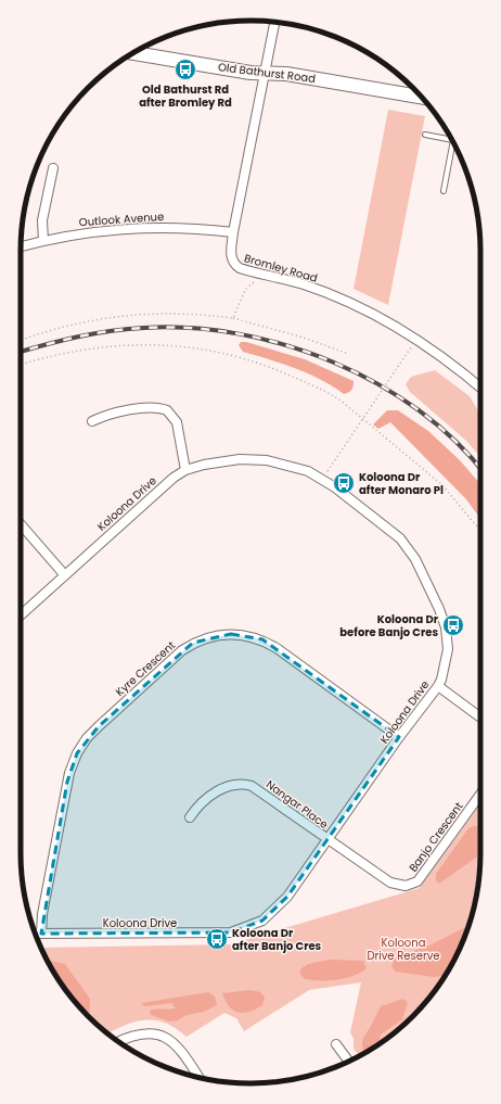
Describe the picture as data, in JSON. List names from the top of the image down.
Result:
{
  "streets": {
    "main road": ["Old Bathurst Road"],
    "street": [
      "Outlook Avenue",
      "Bromley Road",
      "Koloona Drive",
      "Kyre Crescent",
      "Nangar Place",
      "Banjo Crescent"
    ]
  },
  "crossings": [
    ["Old Bathurst Road", "Bromley Road"],
    ["Outlook Avenue", "Bromley Road"],
    ["Koloona Drive", "Kyre Crescent"],
    ["Koloona Drive", "Nangar Place"],
    ["Koloona Drive", "Banjo Crescent"],
    ["Nangar Place", "Banjo Crescent"]
  ],
  "parks": ["Koloona Drive Reserve"],
  "places": {
    "bus stop": [
      "Old Bathurst Rd after Bromley Rd",
      "Koloona Dr after Monaro Pl",
      "Koloona Dr before Banjo Cres",
      "Koloona Dr after Banjo Cres"
    ]
  }
}
